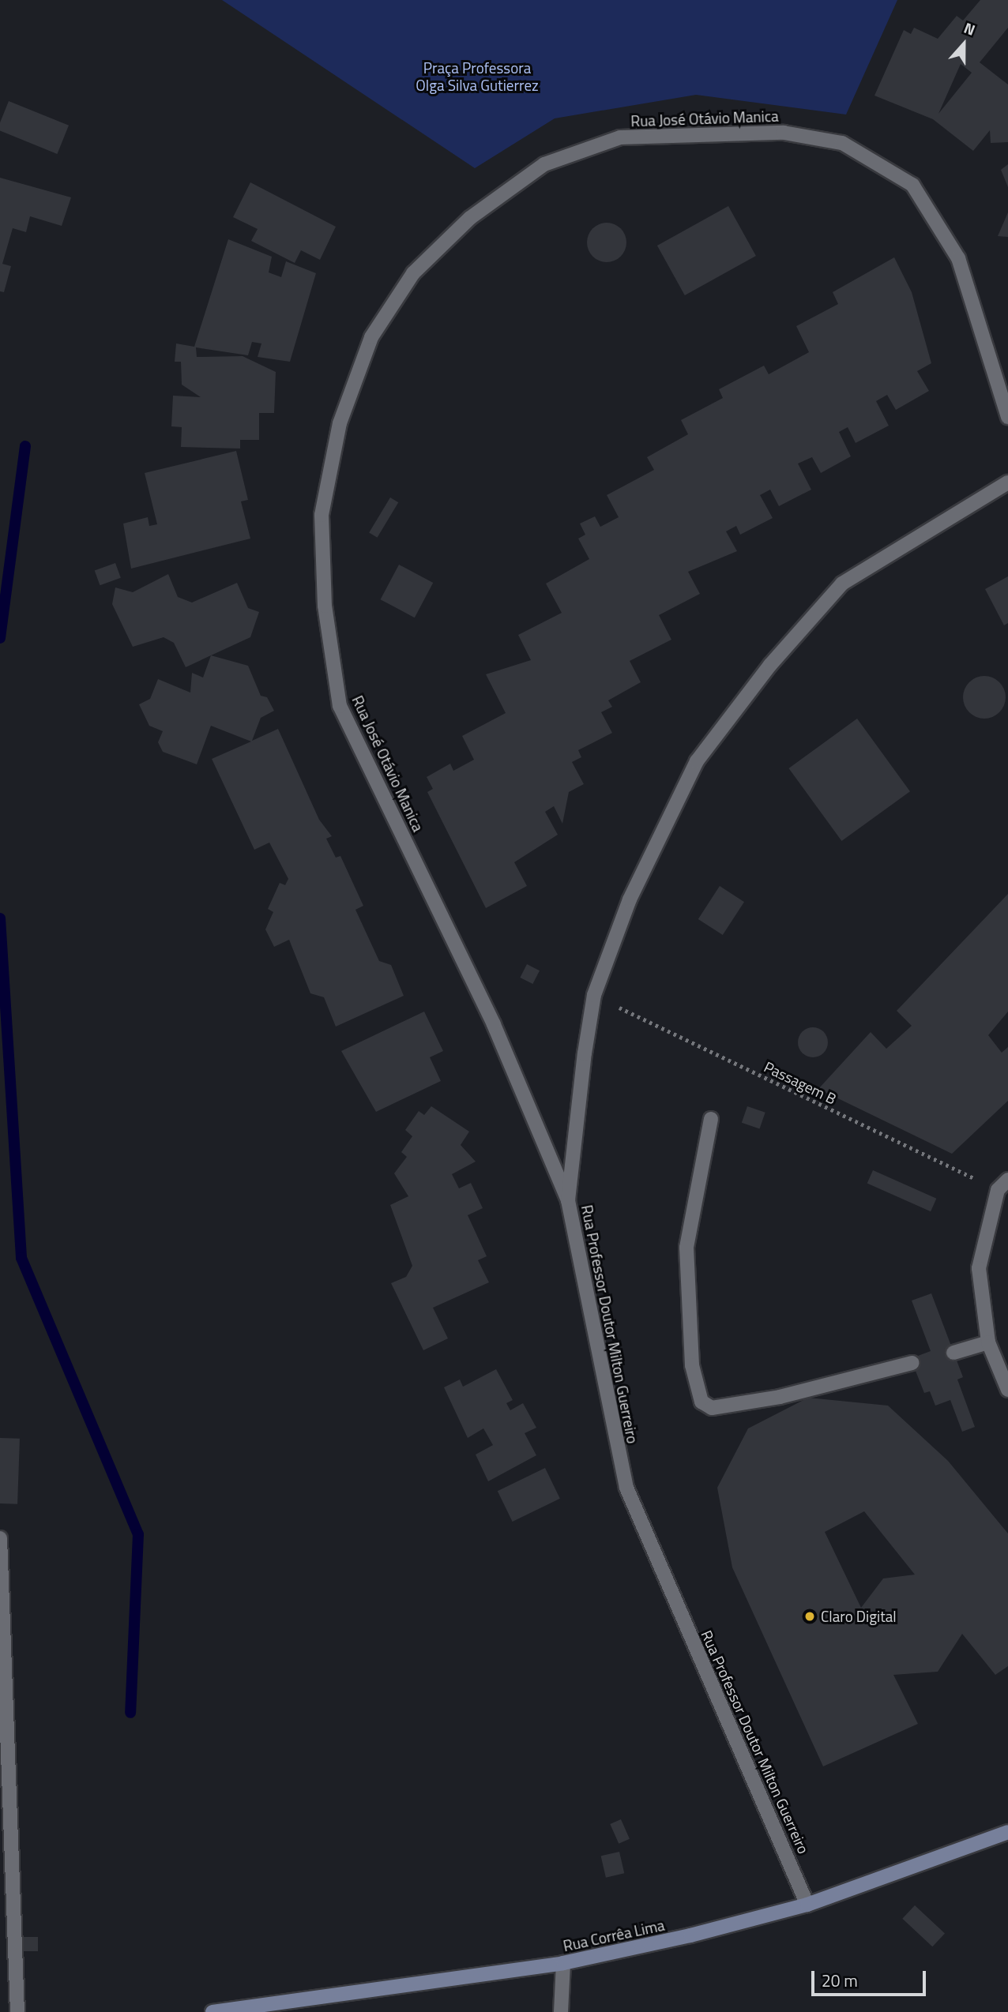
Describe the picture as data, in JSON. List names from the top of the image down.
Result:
{
  "streets": {
    "street": ["Rua José Otávio Manica", "Rua Professor Doutor Milton Guerreiro", "Rua Corrêa Lima"],
    "path": ["Passagem B"]
  },
  "crossings": [
    ["Rua José Otávio Manica", "Rua Professor Doutor Milton Guerreiro"],
    ["Passagem B", "Rua Professor Doutor Milton Guerreiro"],
    ["Rua Professor Doutor Milton Guerreiro", "Rua Corrêa Lima"]
  ],
  "parks": ["Praça Professora Olga Silva Gutierrez"],
  "places": ["Claro Digital"],
  "scale_bar": "20 m",
  "north": "top"
}
